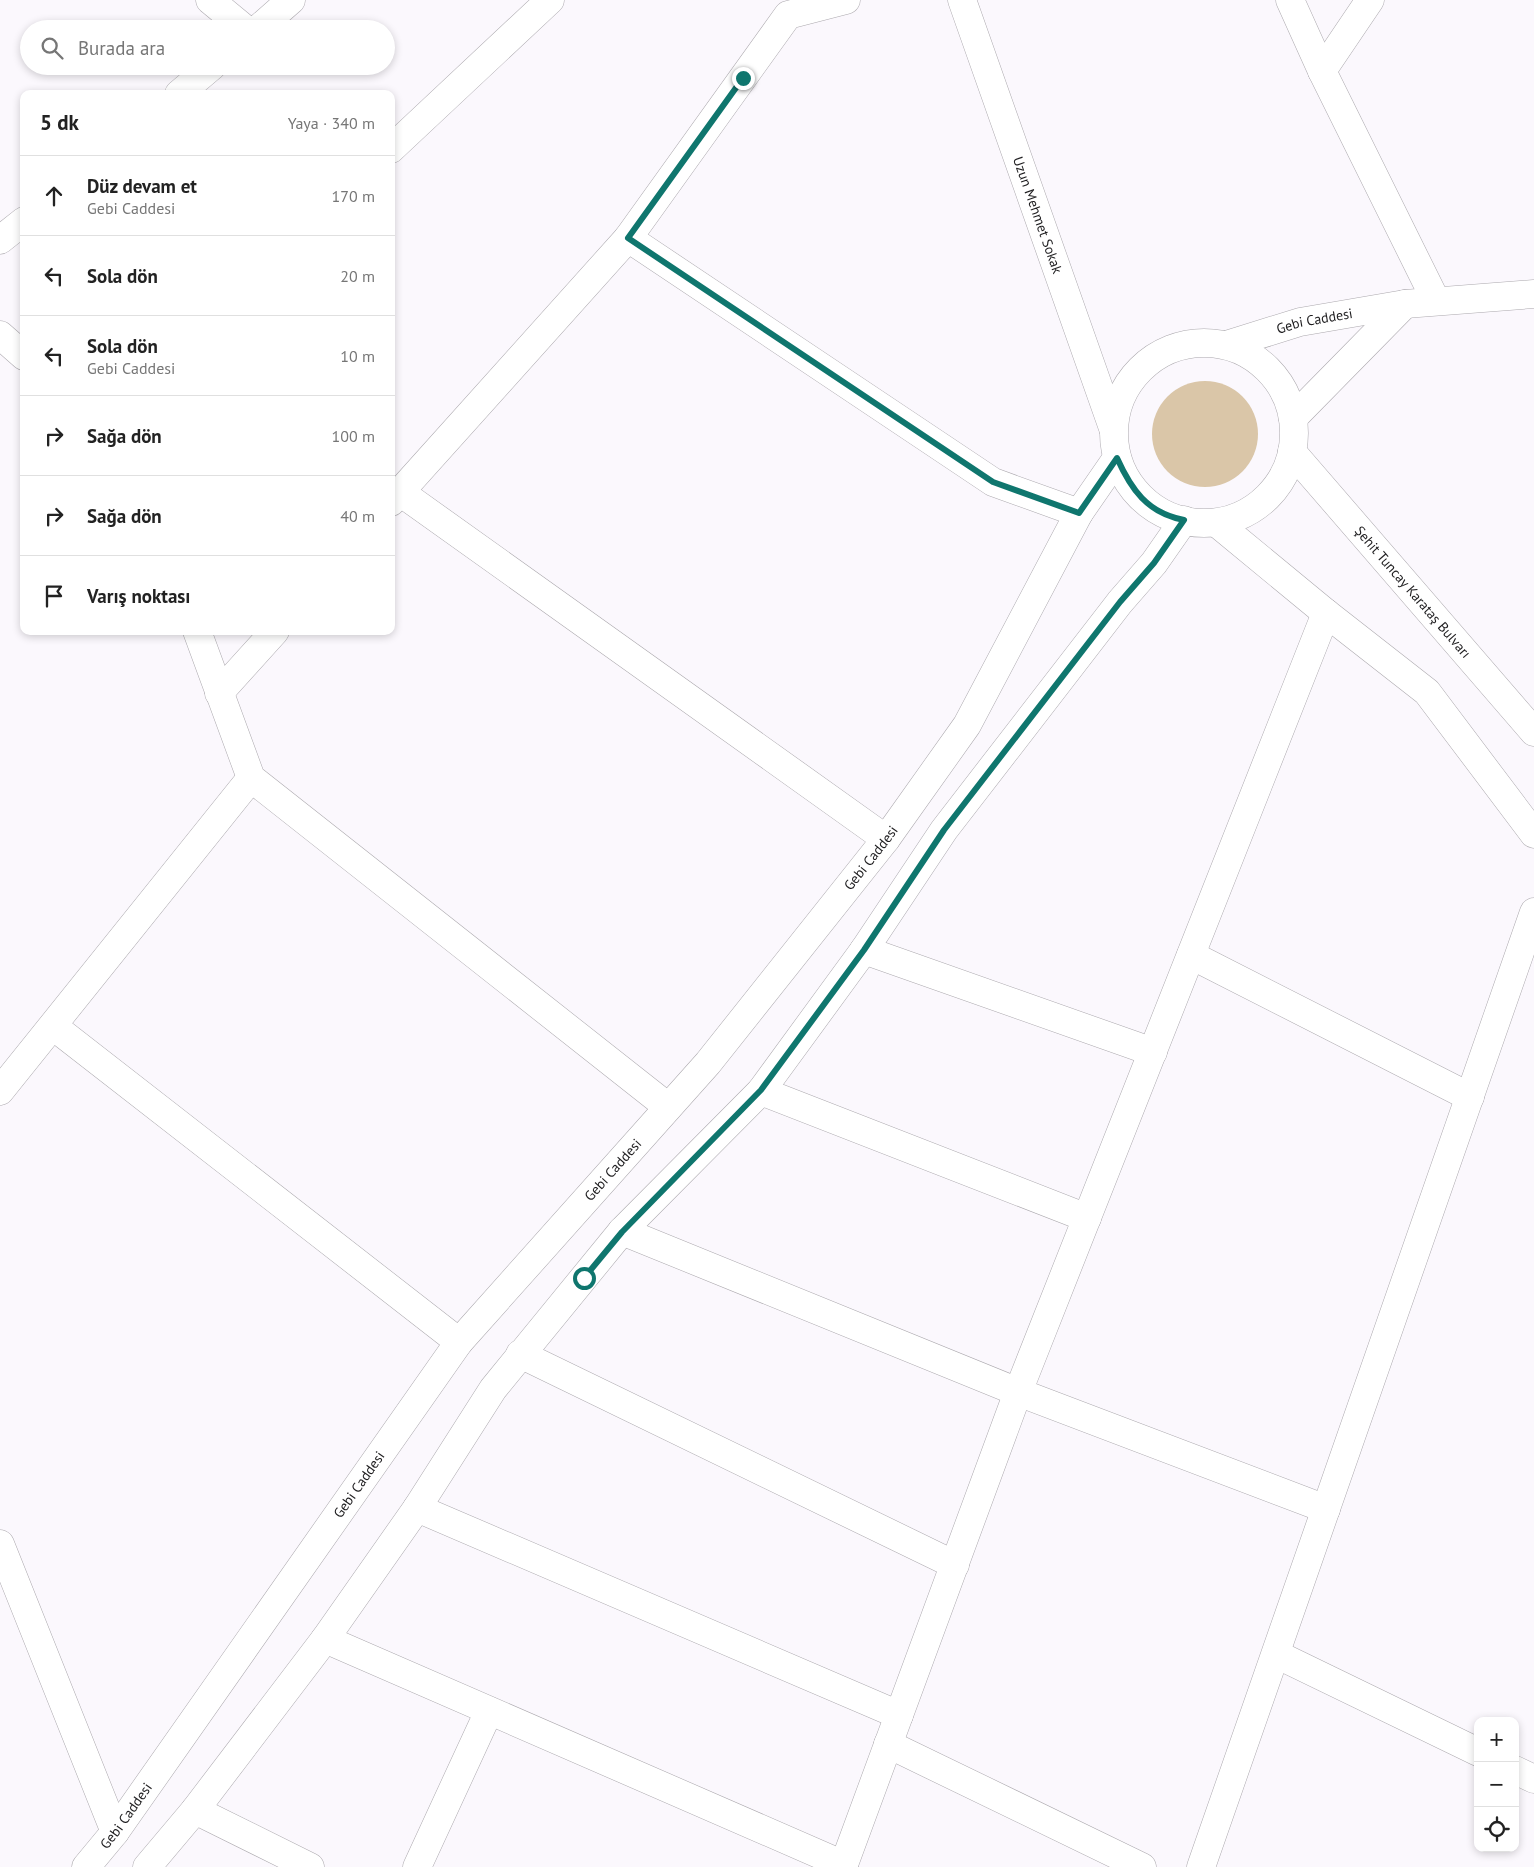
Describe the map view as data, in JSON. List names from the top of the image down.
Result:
{
  "streets": {
    "street": ["Uzun Mehmet Sokak", "Gebi Caddesi", "Şehit Tuncay Karataş Bulvarı"]
  },
  "page": {
    "search": "Burada ara",
    "heading": ["5 dk", "Yaya · 340 m"],
    "list": [
      ["Düz devam et", "Gebi Caddesi", "170 m"],
      ["Sola dön", "20 m"],
      ["Sola dön", "Gebi Caddesi", "10 m"],
      ["Sağa dön", "100 m"],
      ["Sağa dön", "40 m"],
      "Varış noktası"
    ],
    "map_buttons": ["+", "−"]
  }
}
